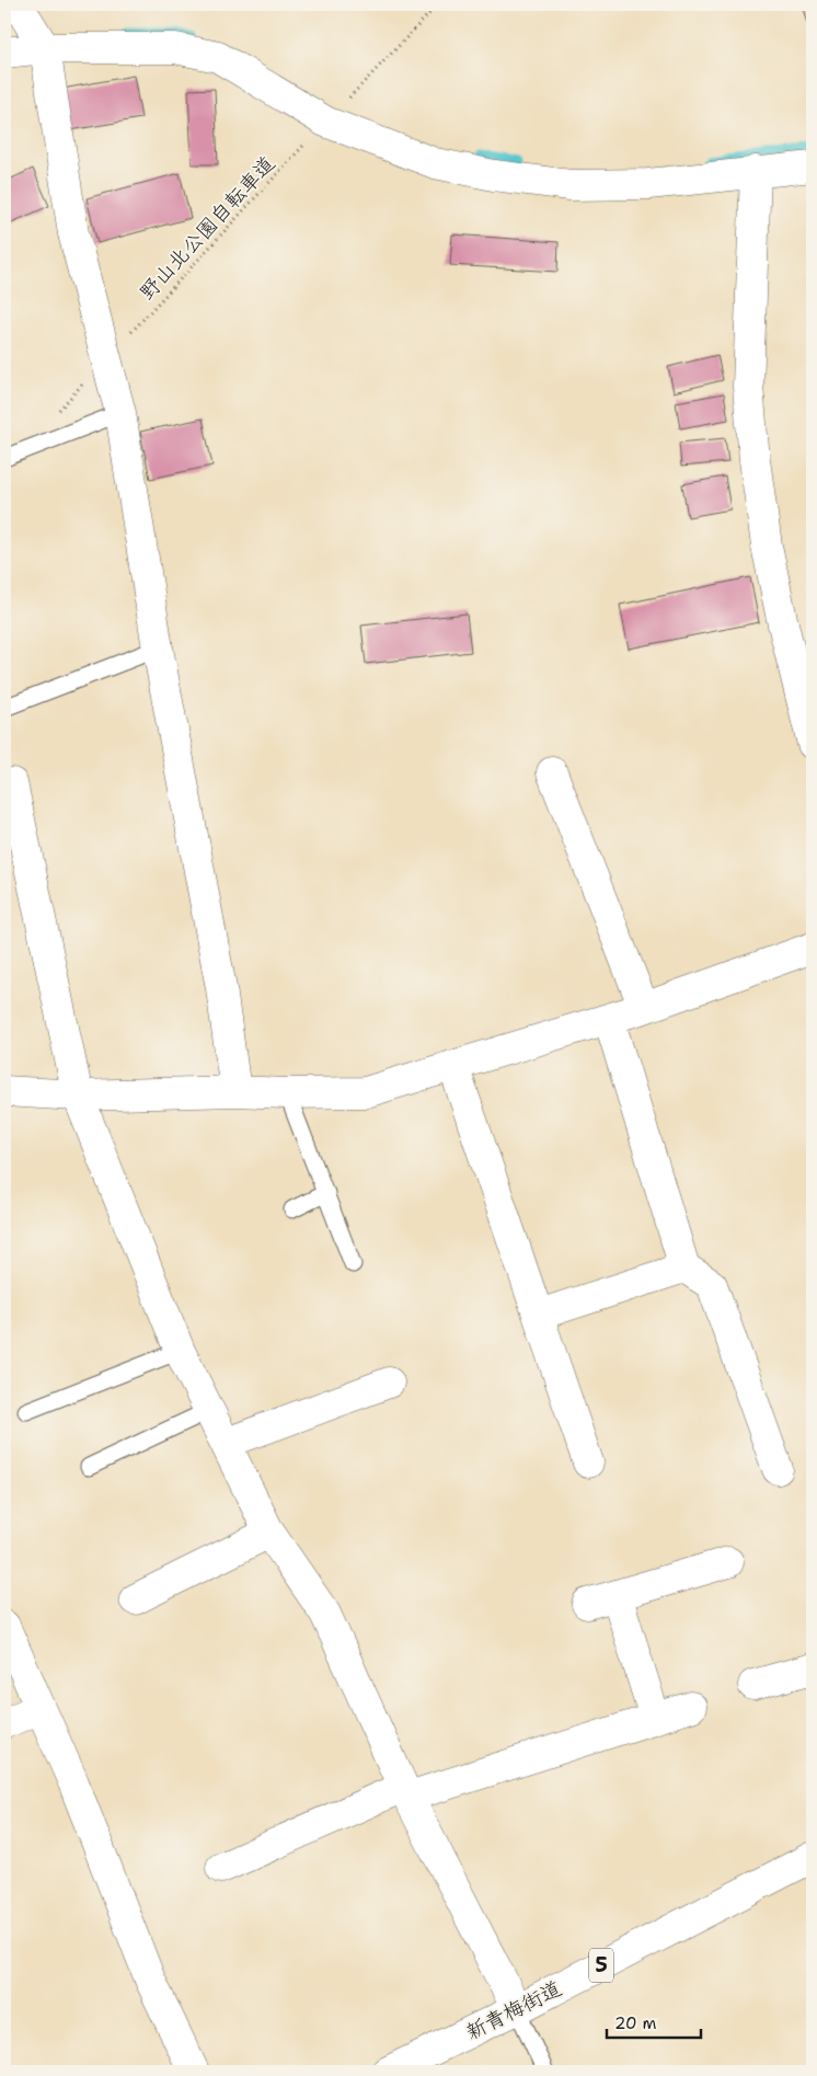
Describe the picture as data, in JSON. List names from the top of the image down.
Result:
{
  "streets": {
    "street": ["5", "新青梅街道"],
    "path": ["野山北公園自転車道"]
  },
  "scale_bar": "20 m"
}
